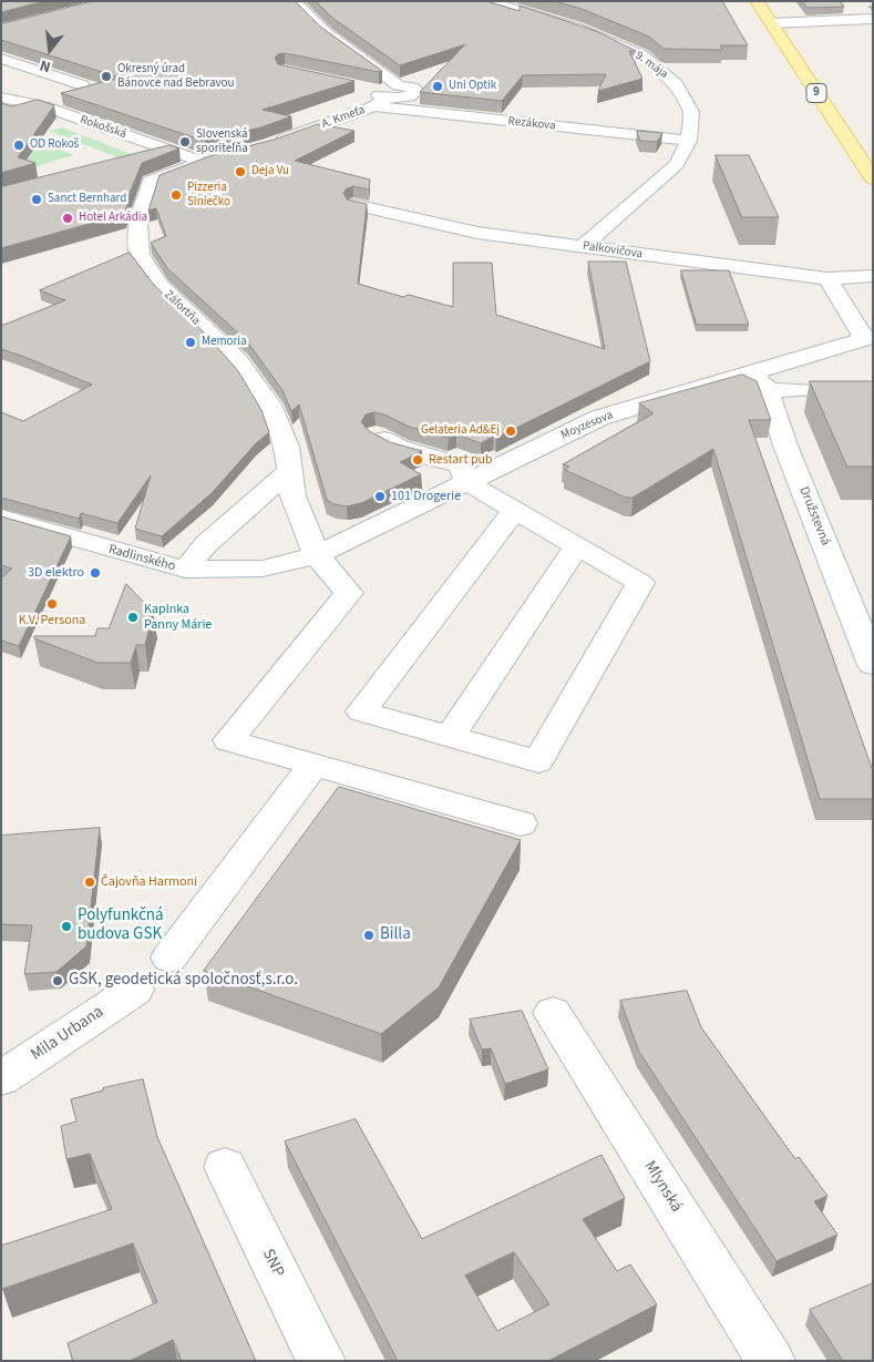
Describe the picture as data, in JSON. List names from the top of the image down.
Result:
{
  "streets": {
    "main road": ["9"],
    "street": [
      "9. mája",
      "A. Kmeťa",
      "Rezákova",
      "Rokošská",
      "Palkovičova",
      "Záfortňa",
      "Moyzesova",
      "Družstevná",
      "Radlinského",
      "Mila Urbana",
      "Mlynská",
      "SNP"
    ]
  },
  "crossings": [
    ["9. mája", "Rezákova"],
    ["9. mája", "Palkovičova"],
    ["A. Kmeťa", "Rezákova"],
    ["Rokošská", "Záfortňa"],
    ["Záfortňa", "Moyzesova"],
    ["Záfortňa", "Radlinského"],
    ["Moyzesova", "Družstevná"],
    ["Moyzesova", "Radlinského"]
  ],
  "places": [
    "Okresný úrad Bánovce nad Bebravou",
    "Uni Optik",
    "Slovenská sporiteľňa",
    "OD Rokoš",
    "Deja Vu",
    "Pizzeria Slniečko",
    "Sanct Bernhard",
    "Hotel Arkádia",
    "Memoria",
    "Gelateria Ad&Ej",
    "Restart pub",
    "101 Drogerie",
    "3D elektro",
    "K.V. Persona",
    "Kaplnka Panny Márie",
    "Čajovňa Harmoni",
    "Polyfunkčná budova GSK",
    "Billa",
    "GSK, geodetická spoločnosť,s.r.o."
  ],
  "north": "bottom"
}
